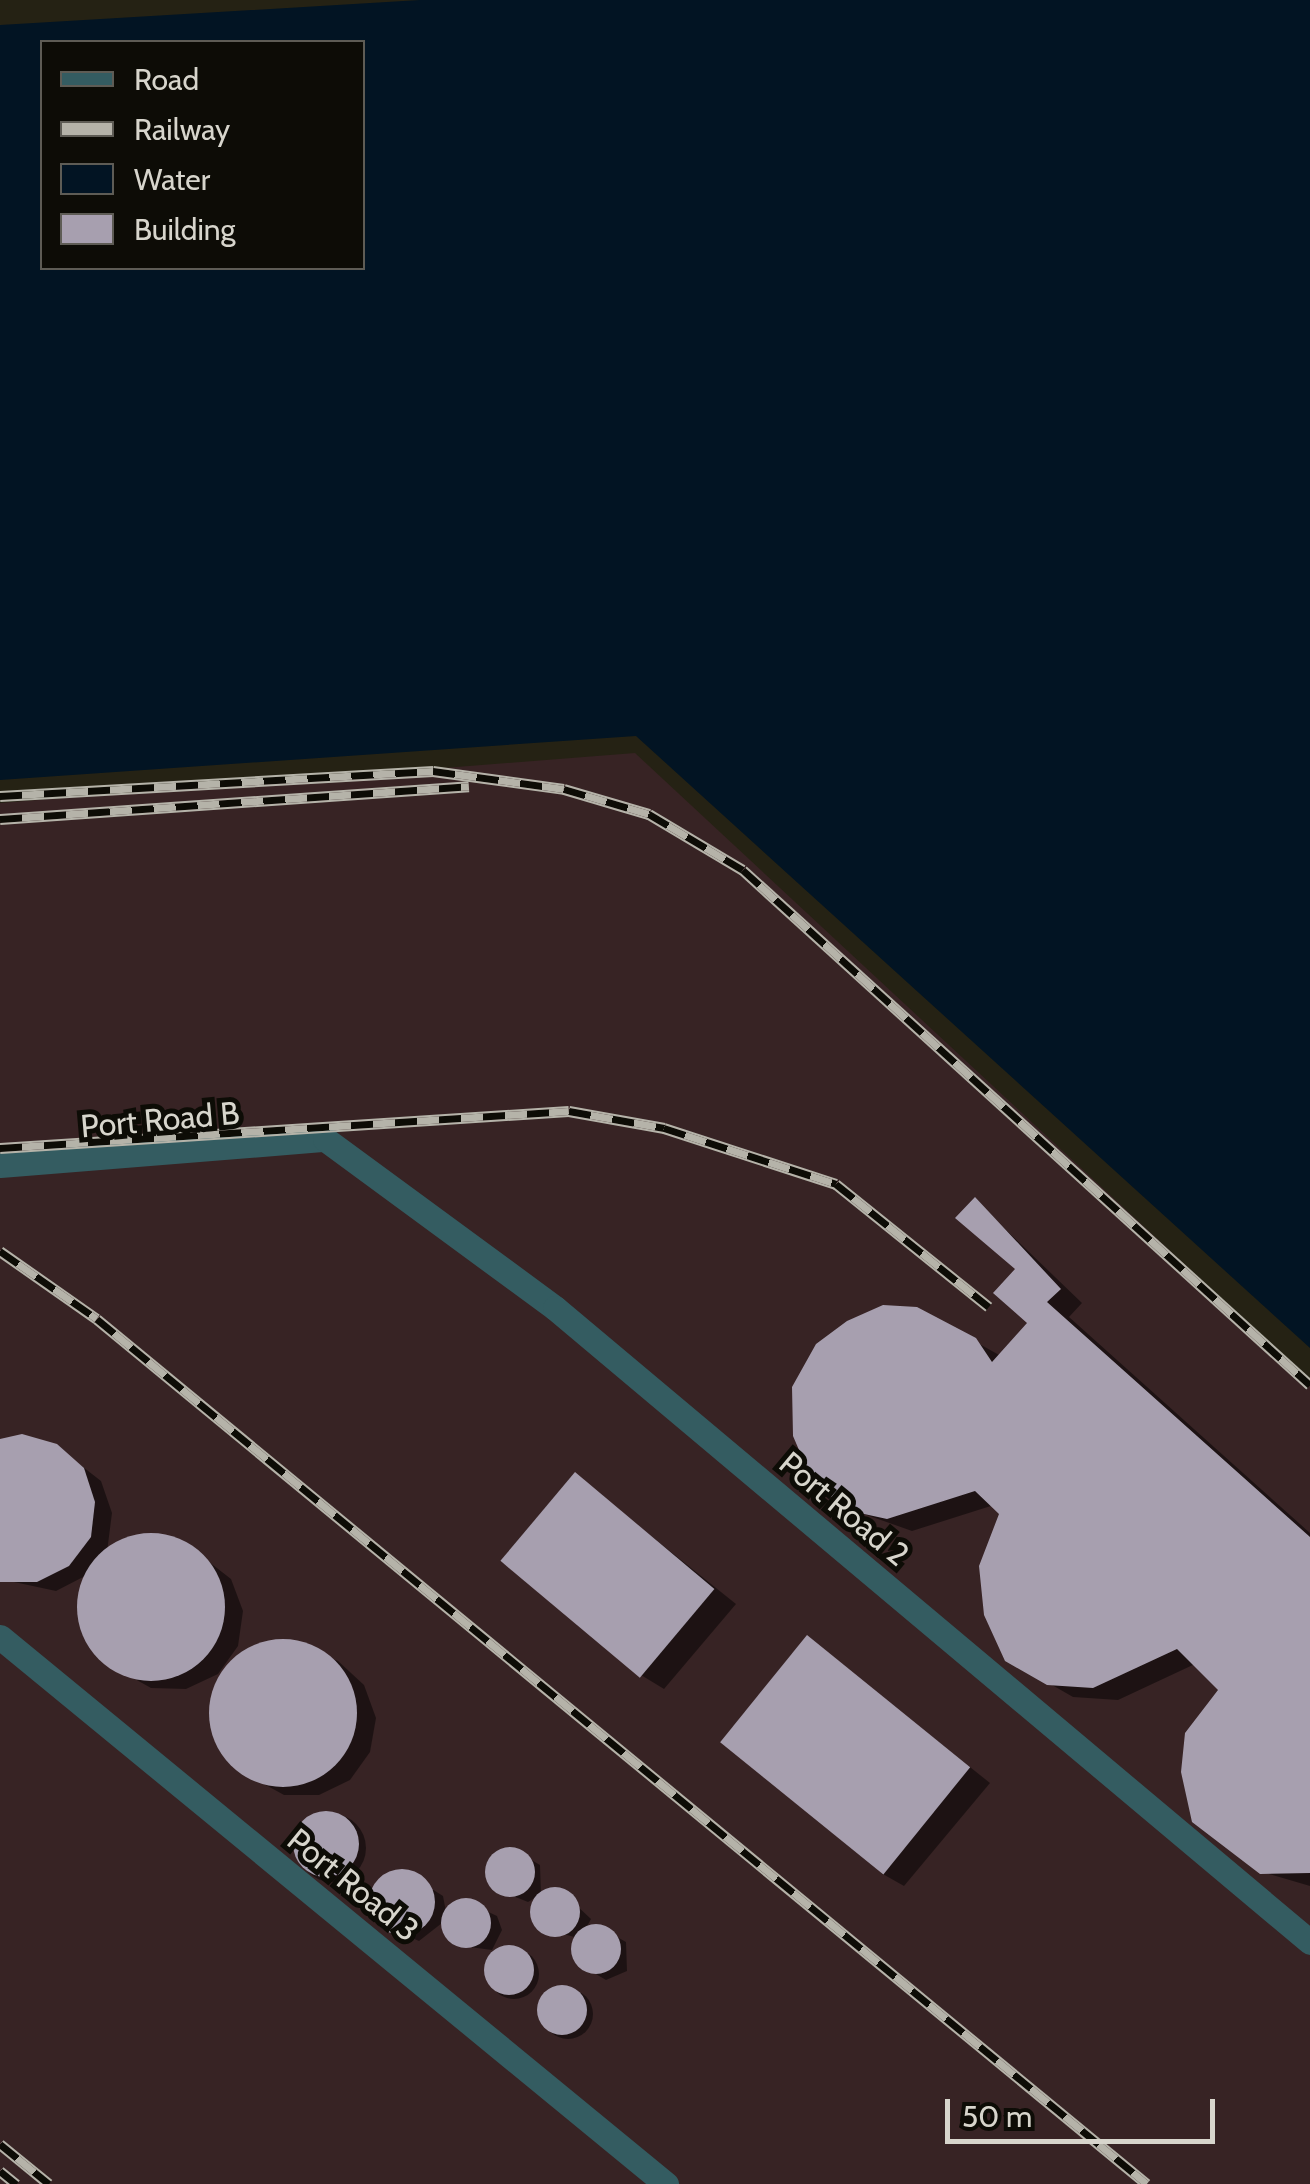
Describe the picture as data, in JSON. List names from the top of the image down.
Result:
{
  "streets": {
    "lane": ["Port Road B", "Port Road 2", "Port Road 3"]
  },
  "crossings": [
    ["Port Road B", "Port Road 2"]
  ],
  "legend": [
    "Road",
    "Railway",
    "Water",
    "Building"
  ],
  "scale_bar": "50 m"
}
